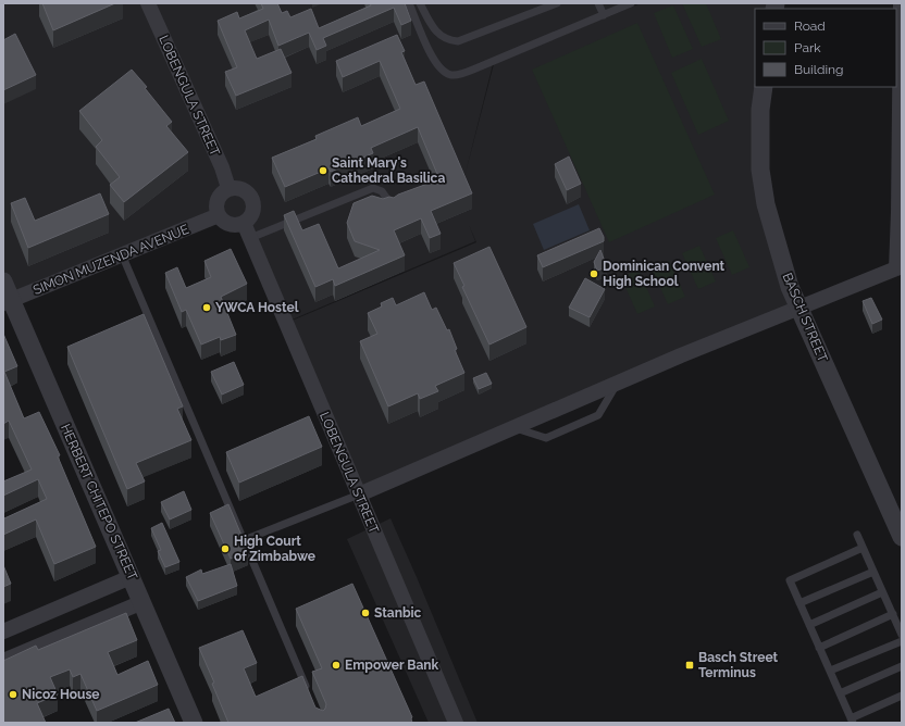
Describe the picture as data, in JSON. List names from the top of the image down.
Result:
{
  "streets": {
    "street": [
      "LOBENGULA STREET",
      "SIMON MUZENDA AVENUE",
      "BASCH STREET",
      "HERBERT CHITEPO STREET"
    ]
  },
  "crossings": [
    ["LOBENGULA STREET", "SIMON MUZENDA AVENUE"],
    ["SIMON MUZENDA AVENUE", "HERBERT CHITEPO STREET"]
  ],
  "places": {
    "other": [
      "Saint Mary's Cathedral Basilica",
      "Dominican Convent High School",
      "YWCA Hostel",
      "High Court of Zimbabwe",
      "Stanbic",
      "Empower Bank",
      "Nicoz House"
    ],
    "transit": ["Basch Street Terminus"]
  },
  "legend": ["Road", "Park", "Building"]
}
